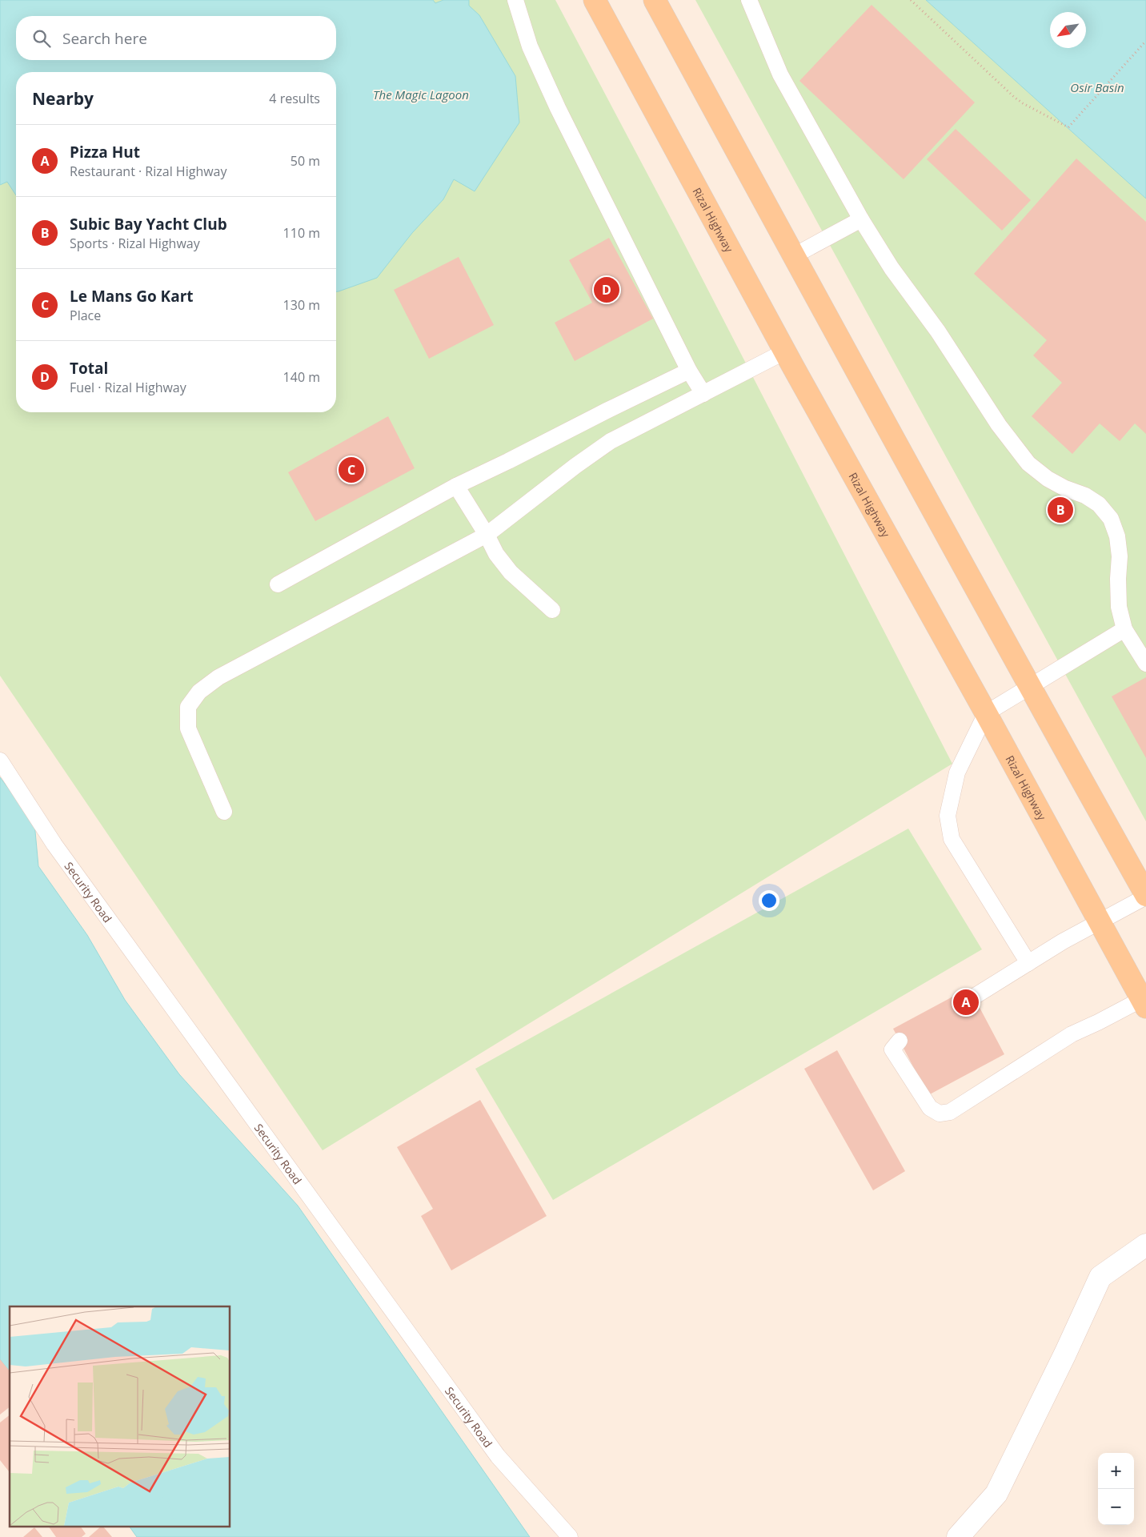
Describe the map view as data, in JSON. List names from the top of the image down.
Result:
{
  "streets": {
    "main road": ["Rizal Highway"],
    "lane": ["Security Road"]
  },
  "water": ["Osir Basin", "The Magic Lagoon"],
  "north": "bottom left",
  "page": {
    "search": "Search here",
    "heading": ["Nearby", "4 results"],
    "list": [
      {
        "mark": "A",
        "name": "Pizza Hut",
        "note": "Restaurant · Rizal Highway",
        "value": "50 m"
      },
      {
        "mark": "B",
        "name": "Subic Bay Yacht Club",
        "note": "Sports · Rizal Highway",
        "value": "110 m"
      },
      {
        "mark": "C",
        "name": "Le Mans Go Kart",
        "note": "Place",
        "value": "130 m"
      },
      {
        "mark": "D",
        "name": "Total",
        "note": "Fuel · Rizal Highway",
        "value": "140 m"
      }
    ],
    "pins": [
      "D",
      "C",
      "B",
      "A"
    ],
    "map_buttons": ["+", "−"]
  }
}
